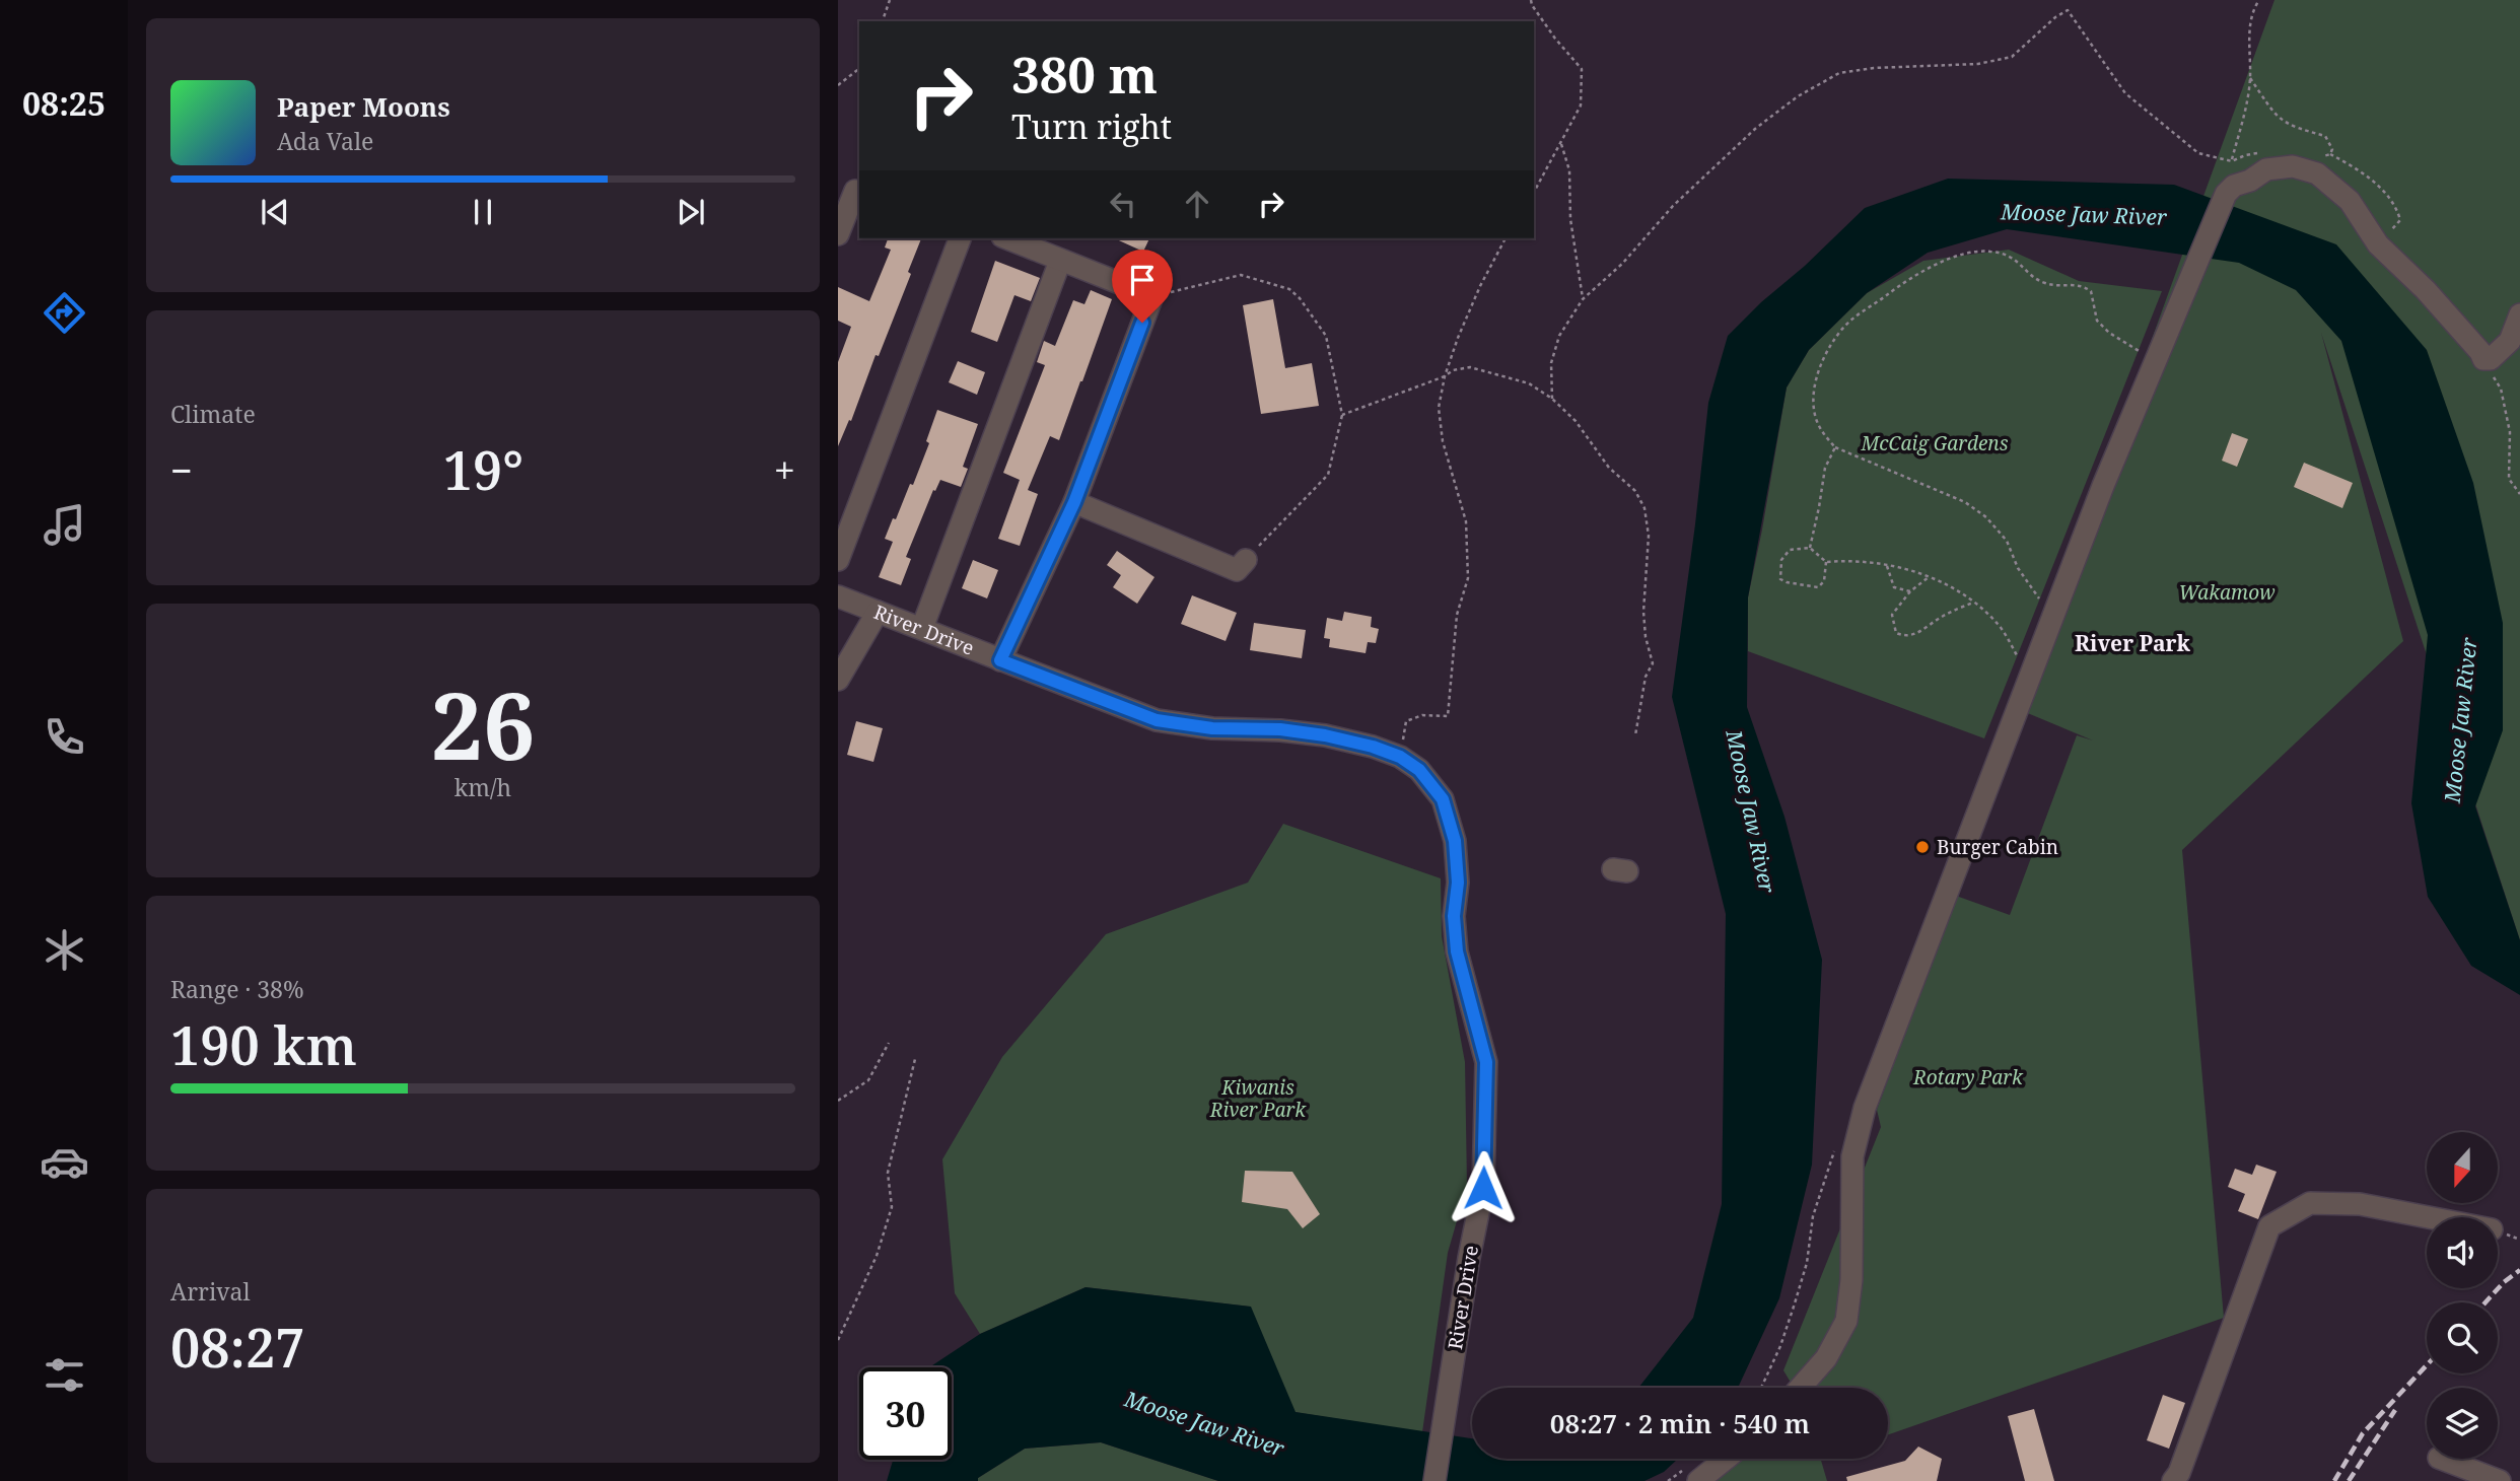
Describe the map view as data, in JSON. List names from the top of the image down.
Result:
{
  "streets": {
    "street": ["River Drive"]
  },
  "districts": ["River Park"],
  "water": ["Moose Jaw River"],
  "parks": [
    "McCaig Gardens",
    "Wakamow",
    "Rotary Park",
    "Kiwanis River Park"
  ],
  "places": ["Burger Cabin"],
  "north": "bottom",
  "page": {
    "tabs": "08:25",
    "turn": ["380 m", "Turn right"],
    "song": ["Paper Moons", "Ada Vale"],
    "tile": [
      "Climate",
      ["26", "km/h"],
      ["Range · 38%", "190 km"],
      ["Arrival", "08:27"]
    ],
    "heat": ["−", "19°", "+"],
    "limit": "30",
    "trip": "08:27 · 2 min · 540 m"
  }
}
